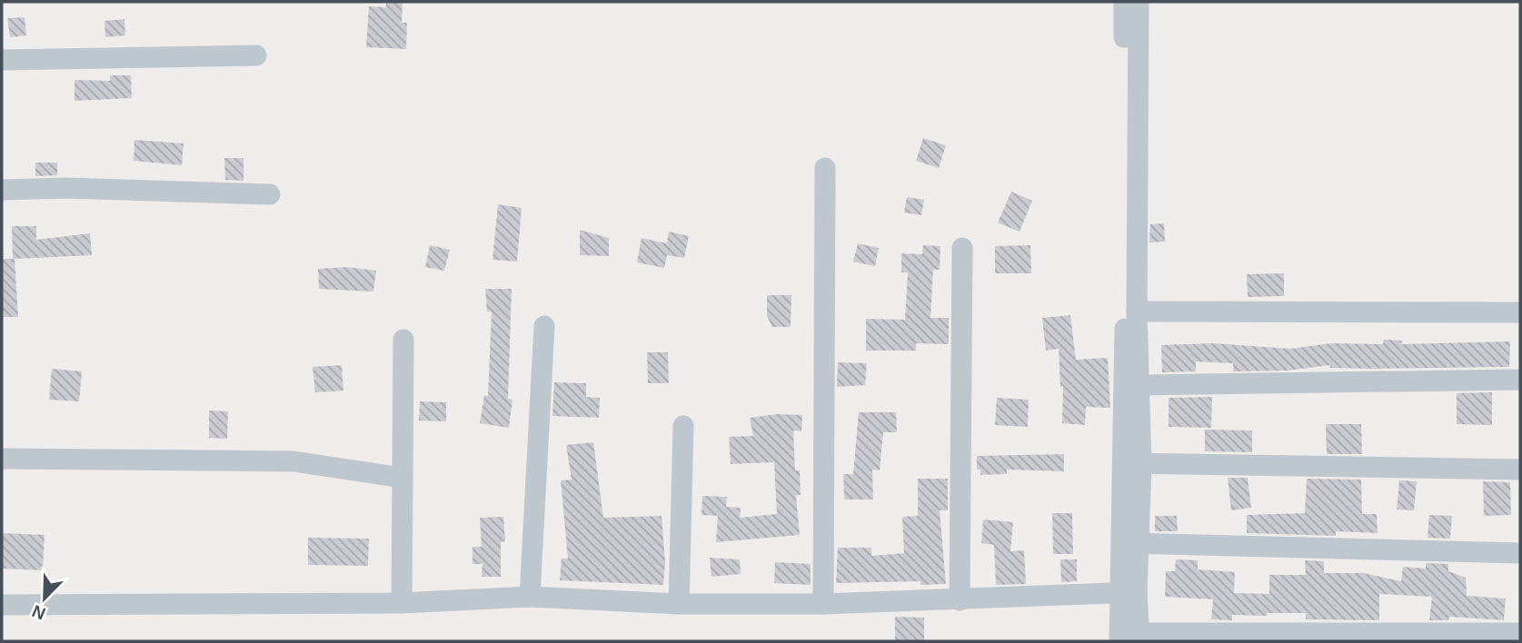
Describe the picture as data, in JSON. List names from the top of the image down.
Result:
{
  "north": "bottom left"
}
